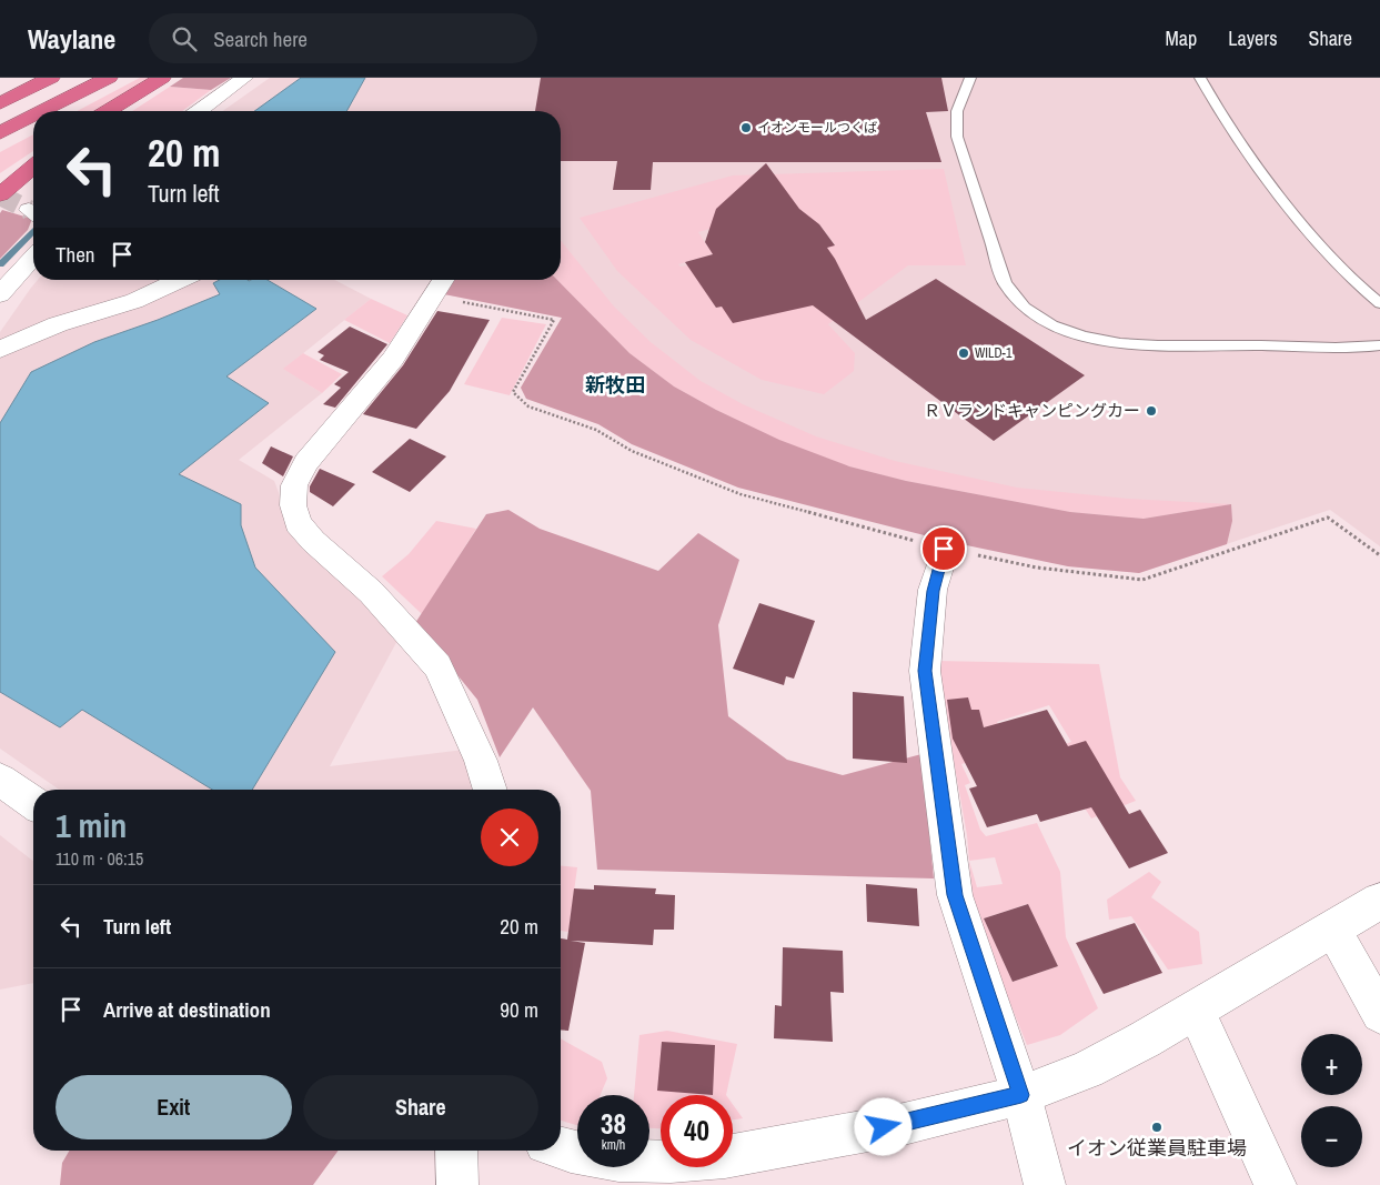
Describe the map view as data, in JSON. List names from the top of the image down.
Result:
{
  "districts": ["新牧田"],
  "places": [
    "イオンモールつくば",
    "WILD-1",
    "ＲＶランドキャンピングカー",
    "イオン従業員駐車場"
  ],
  "page": {
    "header": "Waylane",
    "search": "Search here",
    "nav": ["Map", "Layers", "Share"],
    "turn": ["20 m", "Turn left"],
    "then": "Then",
    "heading": ["1 min", "110 m · 06:15"],
    "list": [
      {
        "name": "Turn left",
        "value": "20 m"
      },
      {
        "name": "Arrive at destination",
        "value": "90 m"
      }
    ],
    "map_buttons": ["+", "−"],
    "buttons": ["Exit", "Share"],
    "speed": "38 km/h",
    "limit": "40"
  }
}
